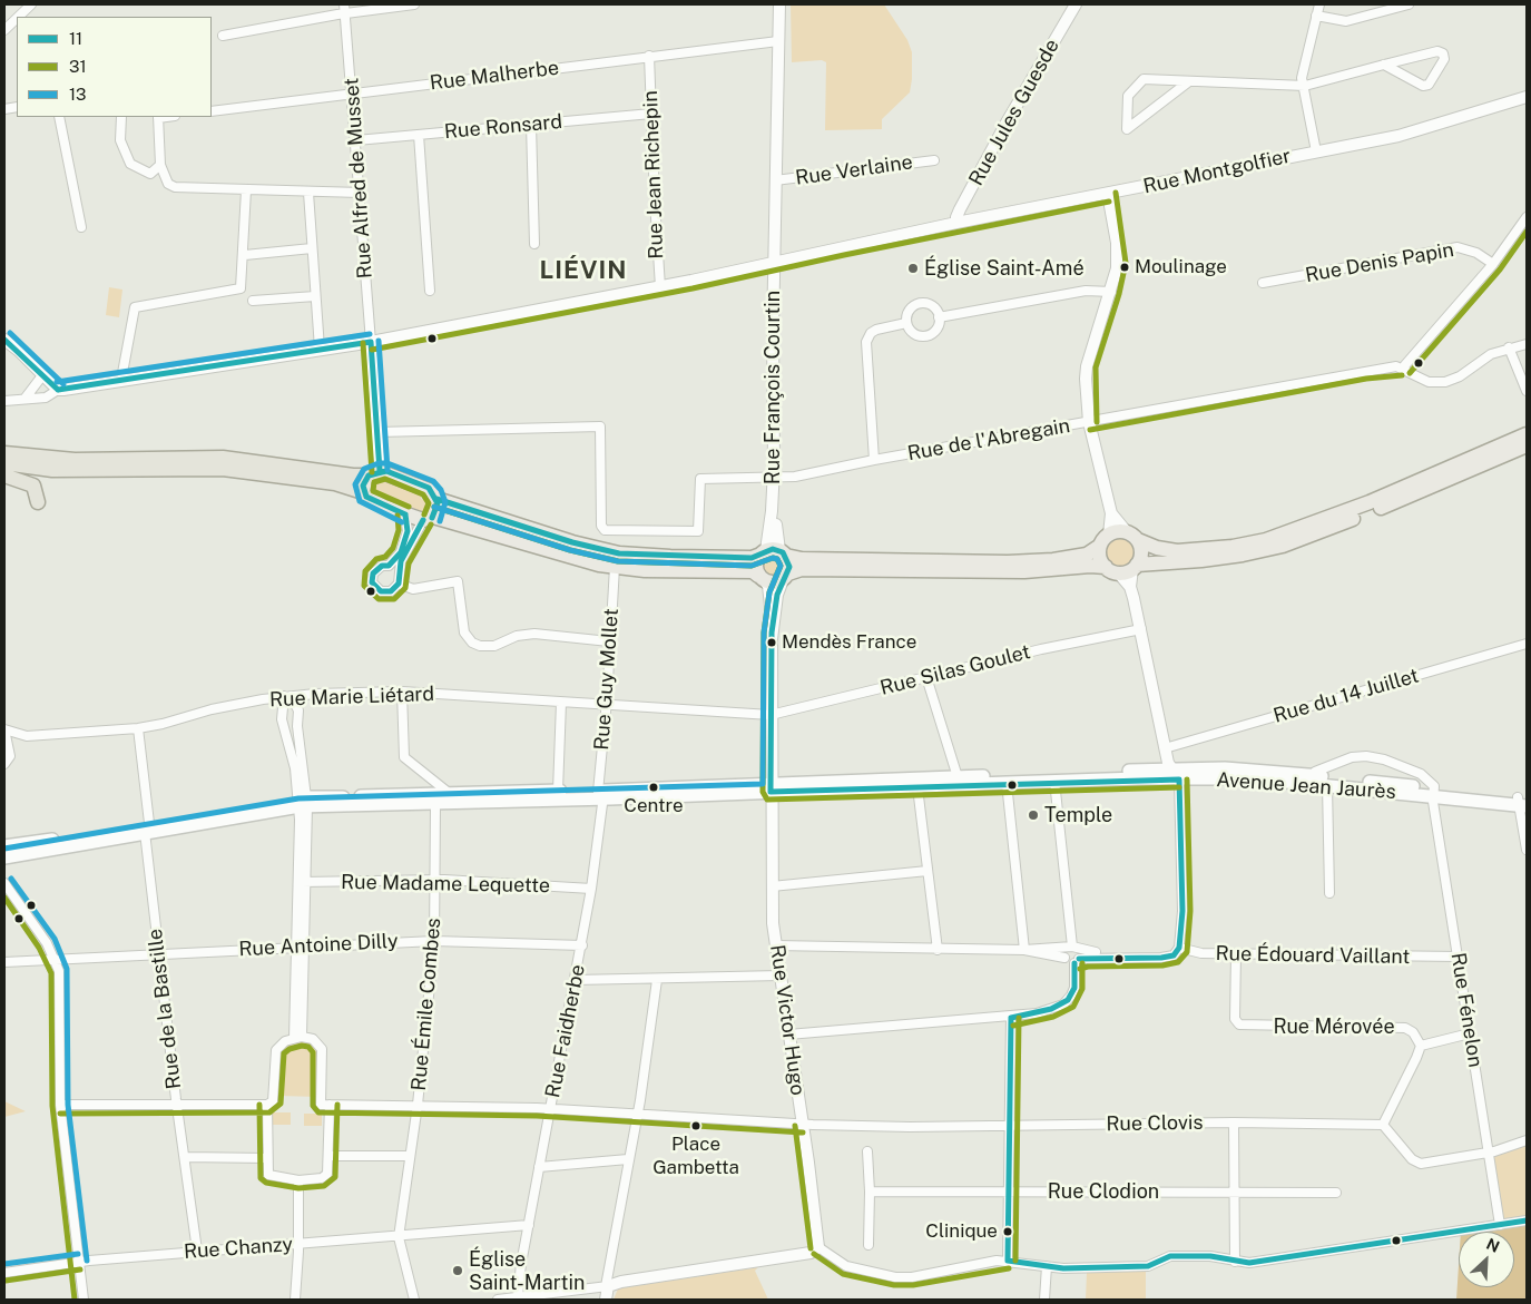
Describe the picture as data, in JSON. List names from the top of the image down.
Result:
{
  "streets": {
    "main road": ["Avenue Jean Jaurès"],
    "street": [
      "Rue Malherbe",
      "Rue Jules Guesde",
      "Rue Ronsard",
      "Rue Verlaine",
      "Rue Montgolfier",
      "Rue Jean Richepin",
      "Rue Alfred de Musset",
      "Rue Denis Papin",
      "Rue François Courtin",
      "Rue de l'Abregain",
      "Rue Silas Goulet",
      "Rue Guy Mollet",
      "Rue du 14 Juillet",
      "Rue Marie Liétard",
      "Rue Madame Lequette",
      "Rue Antoine Dilly",
      "Rue Édouard Vaillant",
      "Rue Émile Combes",
      "Rue de la Bastille",
      "Rue Fénelon",
      "Rue Victor Hugo",
      "Rue Mérovée",
      "Rue Faidherbe",
      "Rue Clovis",
      "Rue Clodion",
      "Rue Chanzy"
    ]
  },
  "crossings": [
    ["Rue Malherbe", "Rue Jean Richepin"],
    ["Rue Malherbe", "Rue Alfred de Musset"],
    ["Rue Malherbe", "Rue François Courtin"],
    ["Rue Jules Guesde", "Rue Montgolfier"],
    ["Rue Ronsard", "Rue Jean Richepin"],
    ["Rue Ronsard", "Rue Alfred de Musset"],
    ["Rue Verlaine", "Rue François Courtin"],
    ["Rue Montgolfier", "Rue Jean Richepin"],
    ["Rue Montgolfier", "Rue Alfred de Musset"],
    ["Rue Montgolfier", "Rue François Courtin"],
    ["Rue François Courtin", "Rue de l'Abregain"],
    ["Rue Silas Goulet", "Rue Marie Liétard"],
    ["Rue Guy Mollet", "Rue Marie Liétard"],
    ["Rue Guy Mollet", "Rue Faidherbe"],
    ["Rue Marie Liétard", "Rue de la Bastille"],
    ["Avenue Jean Jaurès", "Rue Fénelon"],
    ["Rue Madame Lequette", "Rue Émile Combes"],
    ["Rue Madame Lequette", "Rue Faidherbe"],
    ["Rue Antoine Dilly", "Rue Émile Combes"],
    ["Rue Antoine Dilly", "Rue de la Bastille"],
    ["Rue Antoine Dilly", "Rue Faidherbe"],
    ["Rue Édouard Vaillant", "Rue Fénelon"],
    ["Rue Édouard Vaillant", "Rue Victor Hugo"],
    ["Rue Édouard Vaillant", "Rue Mérovée"],
    ["Rue Émile Combes", "Rue Clovis"],
    ["Rue Émile Combes", "Rue Chanzy"],
    ["Rue de la Bastille", "Rue Chanzy"],
    ["Rue Victor Hugo", "Rue Clovis"],
    ["Rue Faidherbe", "Rue Clovis"],
    ["Rue Faidherbe", "Rue Chanzy"]
  ],
  "districts": ["LIÉVIN"],
  "places": [
    "Moulinage",
    "Église Saint-Amé",
    "Mendès France",
    "Centre",
    "Temple",
    "Place Gambetta",
    "Clinique",
    "Église Saint-Martin"
  ],
  "lines": ["transit line 31", "transit line 13", "transit line 11"],
  "legend": ["11", "31", "13"],
  "north": "top right"
}
